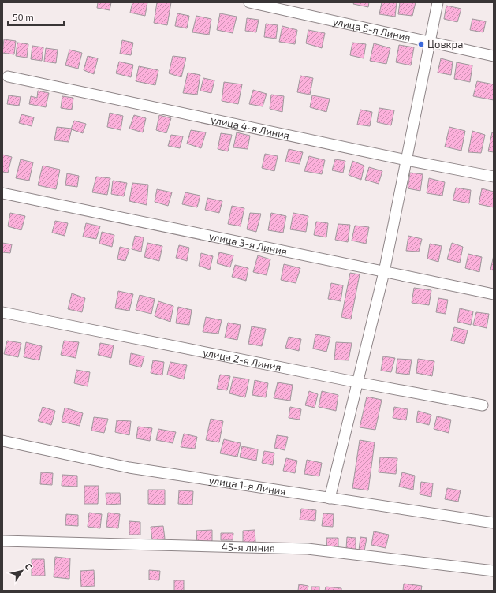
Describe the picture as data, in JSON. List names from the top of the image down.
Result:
{
  "streets": {
    "street": [
      "улица 5-я Линия",
      "улица 4-я Линия",
      "улица 3-я Линия",
      "улица 2-я Линия",
      "улица 1-я Линия",
      "45-я линия"
    ]
  },
  "places": ["Цовкра"],
  "scale_bar": "50 m",
  "north": "top right"
}
